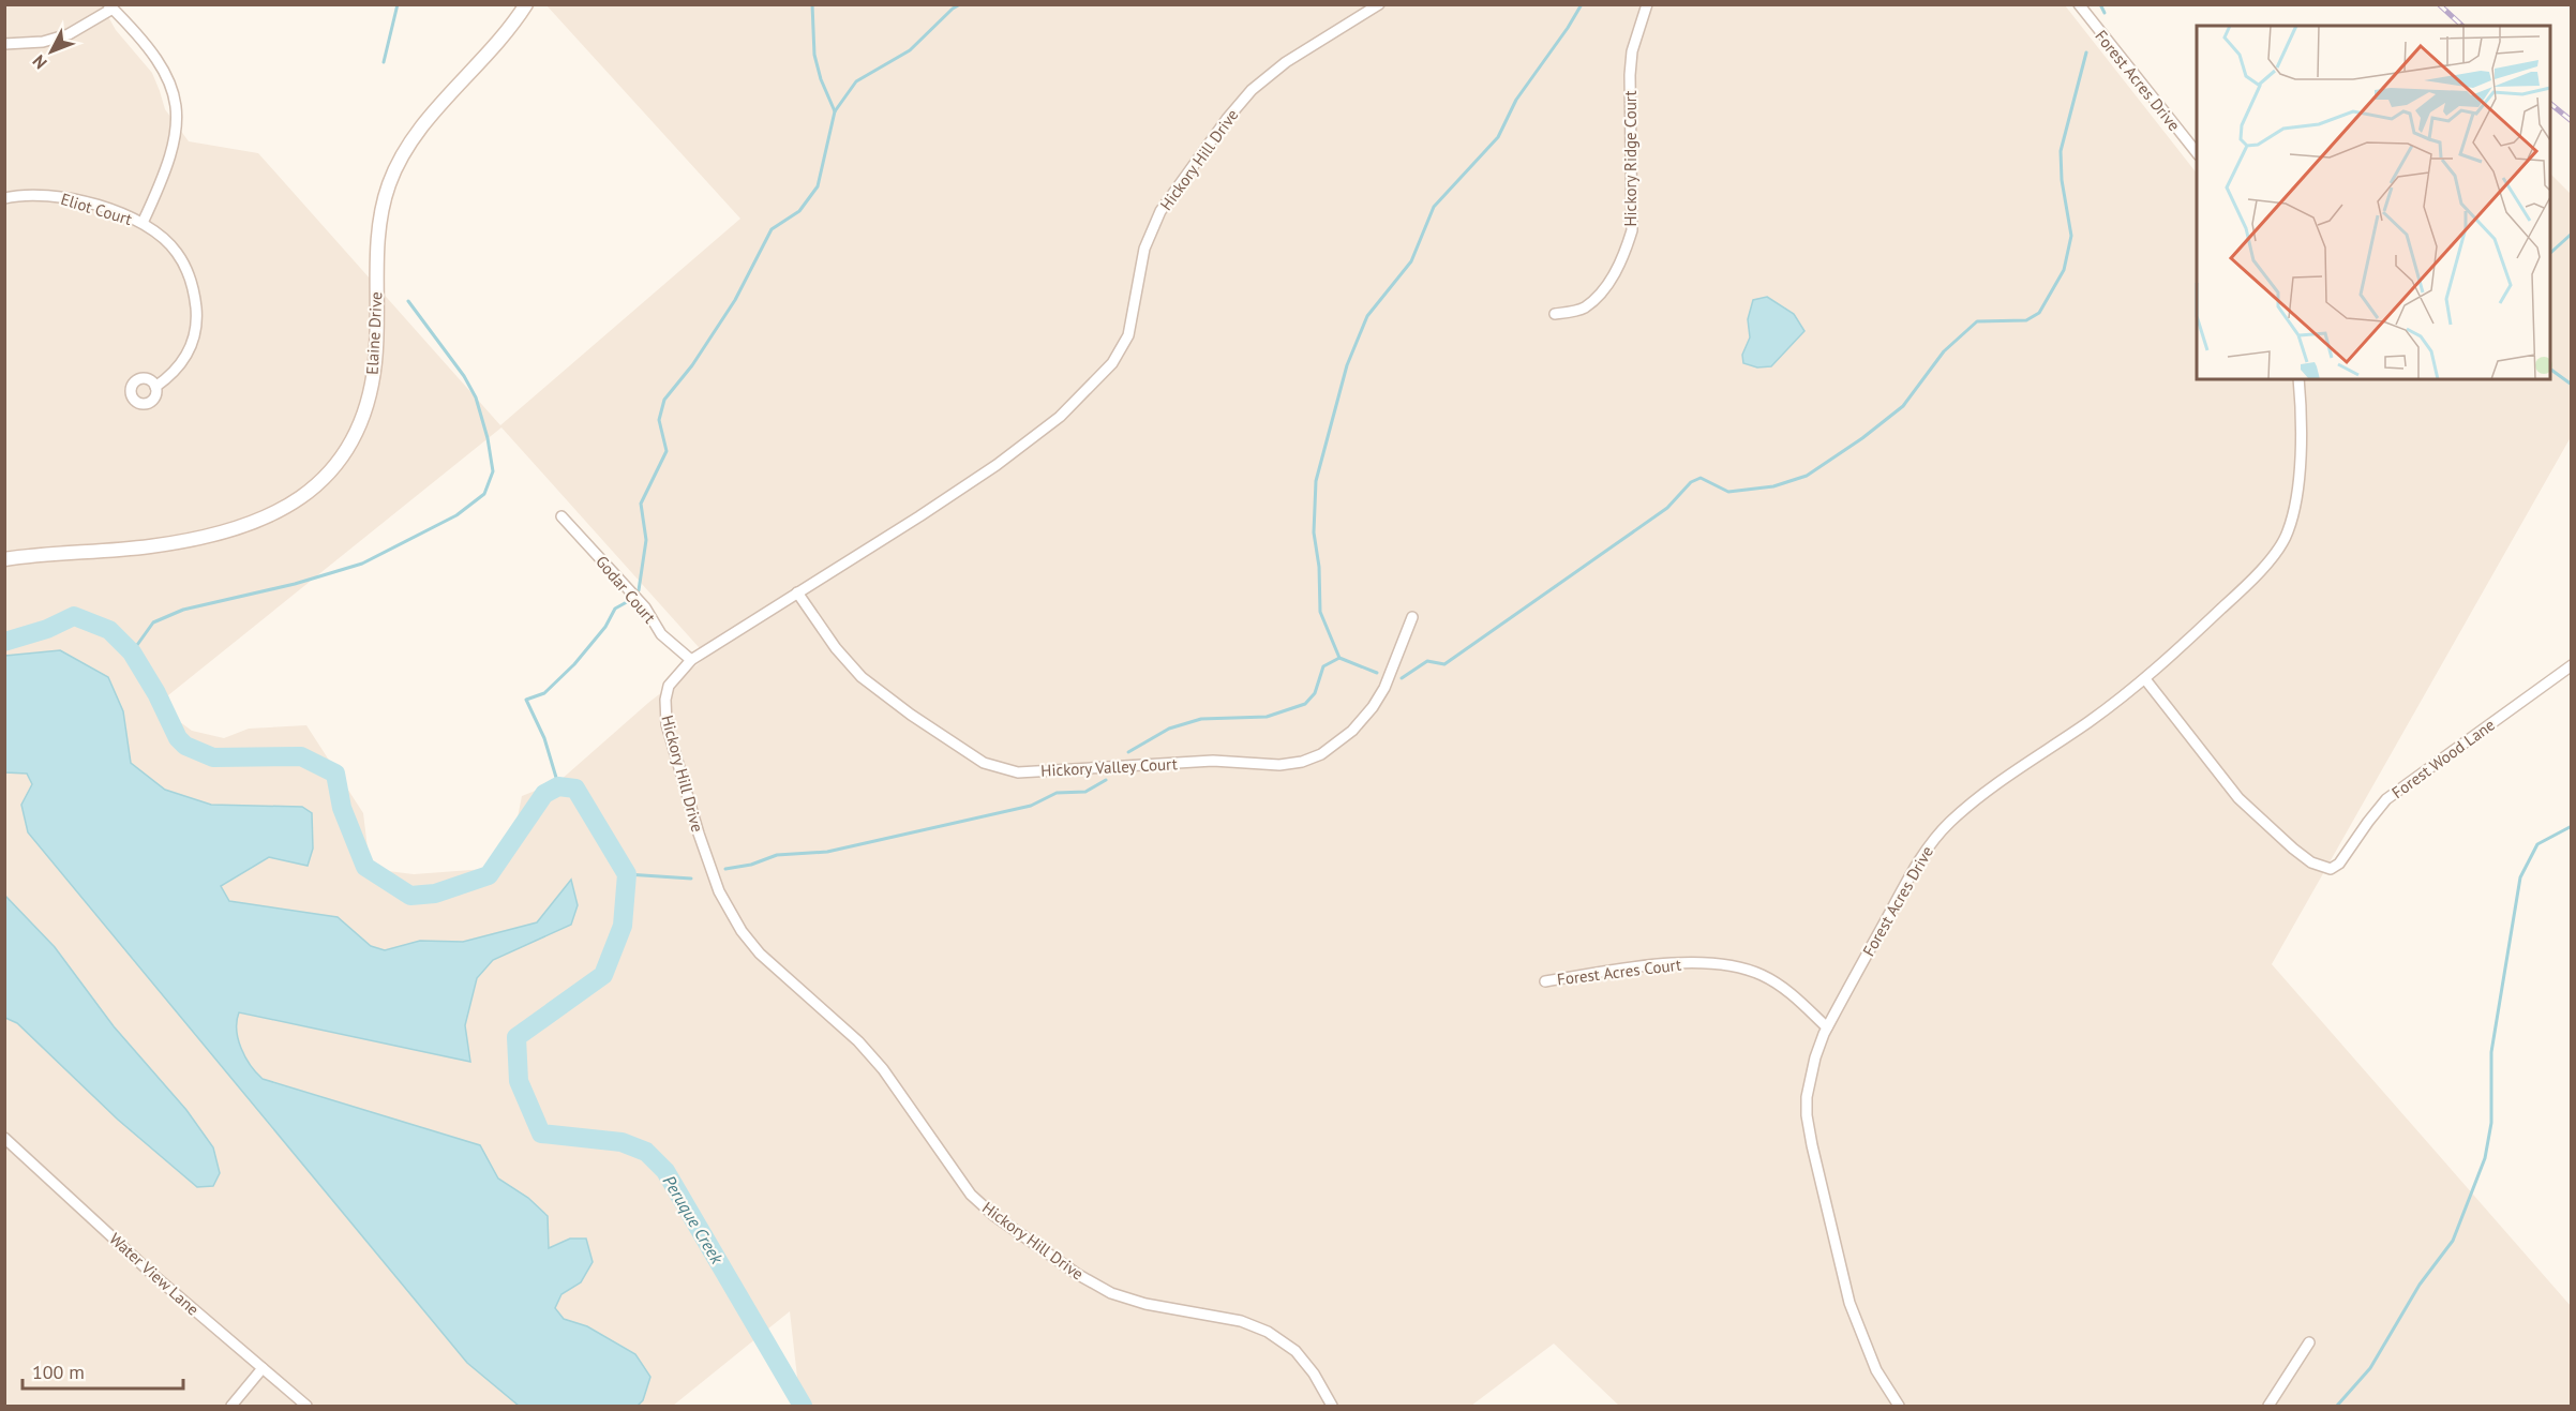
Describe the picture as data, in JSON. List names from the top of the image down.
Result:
{
  "streets": {
    "street": [
      "Forest Acres Drive",
      "Hickory Ridge Court",
      "Hickory Hill Drive",
      "Eliot Court",
      "Elaine Drive",
      "Godar Court",
      "Forest Wood Lane",
      "Hickory Valley Court",
      "Forest Acres Court",
      "Water View Lane"
    ]
  },
  "crossings": [
    ["Forest Acres Drive", "Forest Wood Lane"],
    ["Forest Acres Drive", "Forest Acres Court"],
    ["Hickory Hill Drive", "Godar Court"],
    ["Hickory Hill Drive", "Hickory Valley Court"]
  ],
  "water": ["Peruque Creek"],
  "scale_bar": "100 m",
  "north": "bottom left"
}
